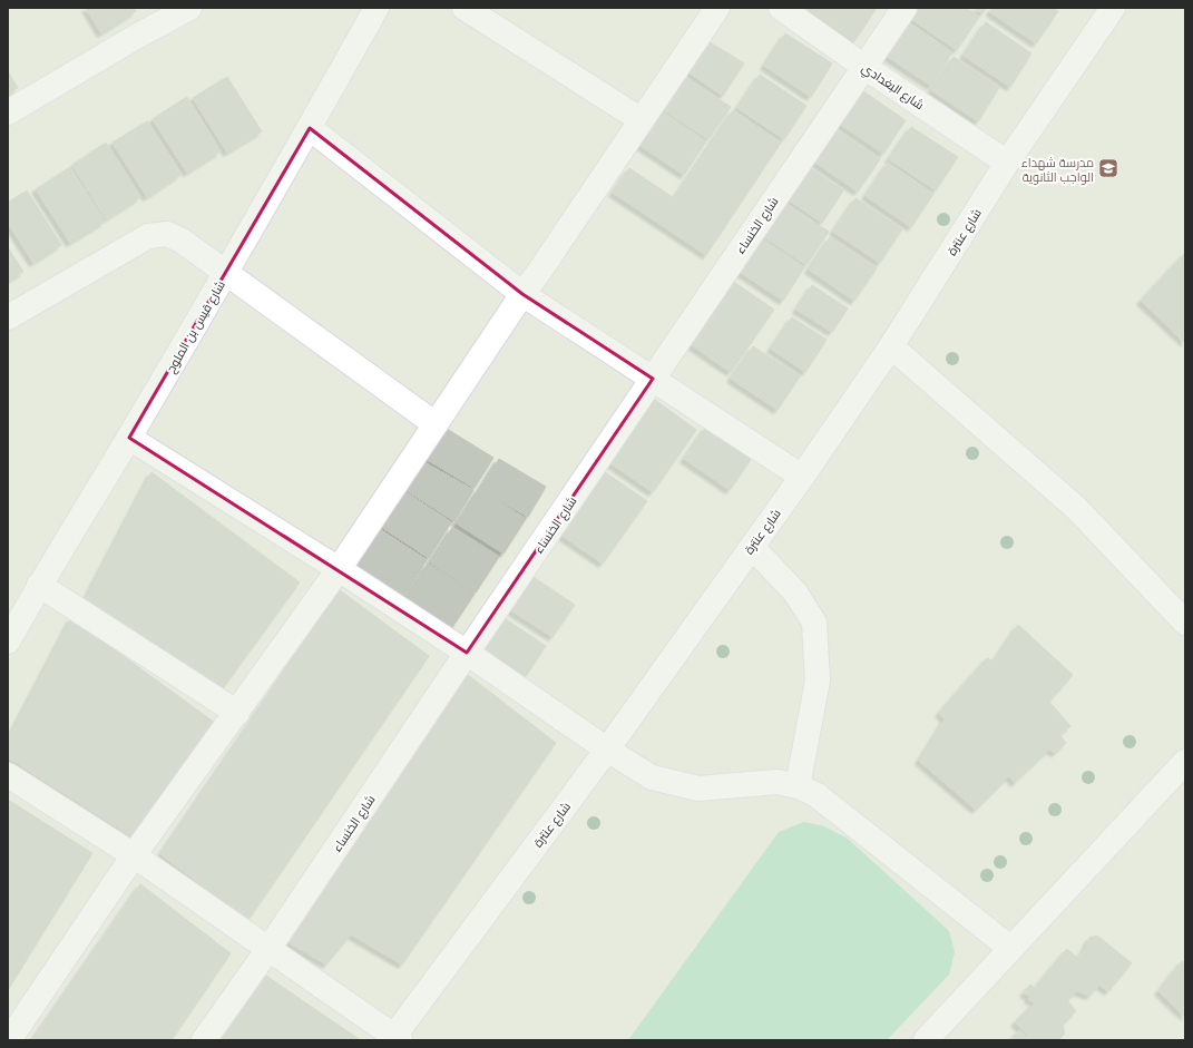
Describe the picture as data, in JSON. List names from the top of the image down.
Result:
{
  "streets": {
    "street": [
      "شارع البغدادي",
      "شارع الخنساء",
      "شارع عنترة",
      "شارع قيس بن الملوح"
    ]
  },
  "crossings": [
    ["شارع البغدادي", "شارع الخنساء"],
    ["شارع البغدادي", "شارع عنترة"]
  ],
  "places": {
    "school or university": ["مدرسة شهداء الواجب الثانوية"]
  }
}
